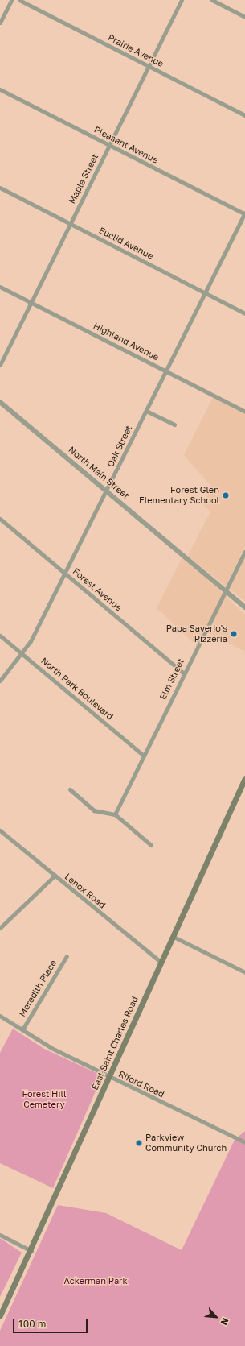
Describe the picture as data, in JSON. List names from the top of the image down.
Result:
{
  "streets": {
    "main road": ["East Saint Charles Road"],
    "street": [
      "Prairie Avenue",
      "Pleasant Avenue",
      "Maple Street",
      "Euclid Avenue",
      "Highland Avenue",
      "Oak Street",
      "North Main Street",
      "Forest Avenue",
      "Elm Street",
      "North Park Boulevard",
      "Lenox Road",
      "Meredith Place",
      "Riford Road"
    ]
  },
  "crossings": [
    ["Prairie Avenue", "Maple Street"],
    ["Pleasant Avenue", "Maple Street"],
    ["Pleasant Avenue", "Oak Street"],
    ["Maple Street", "Euclid Avenue"],
    ["Maple Street", "Highland Avenue"],
    ["Euclid Avenue", "Oak Street"],
    ["Highland Avenue", "Oak Street"],
    ["Oak Street", "North Main Street"],
    ["Oak Street", "Forest Avenue"],
    ["Oak Street", "North Park Boulevard"],
    ["North Main Street", "Elm Street"],
    ["Forest Avenue", "Elm Street"],
    ["Elm Street", "North Park Boulevard"],
    ["Lenox Road", "East Saint Charles Road"],
    ["Meredith Place", "Riford Road"],
    ["East Saint Charles Road", "Riford Road"]
  ],
  "parks": ["Forest Hill Cemetery", "Ackerman Park"],
  "places": ["Forest Glen Elementary School", "Papa Saverio's Pizzeria", "Parkview Community Church"],
  "scale_bar": "100 m",
  "north": "bottom right"
}
